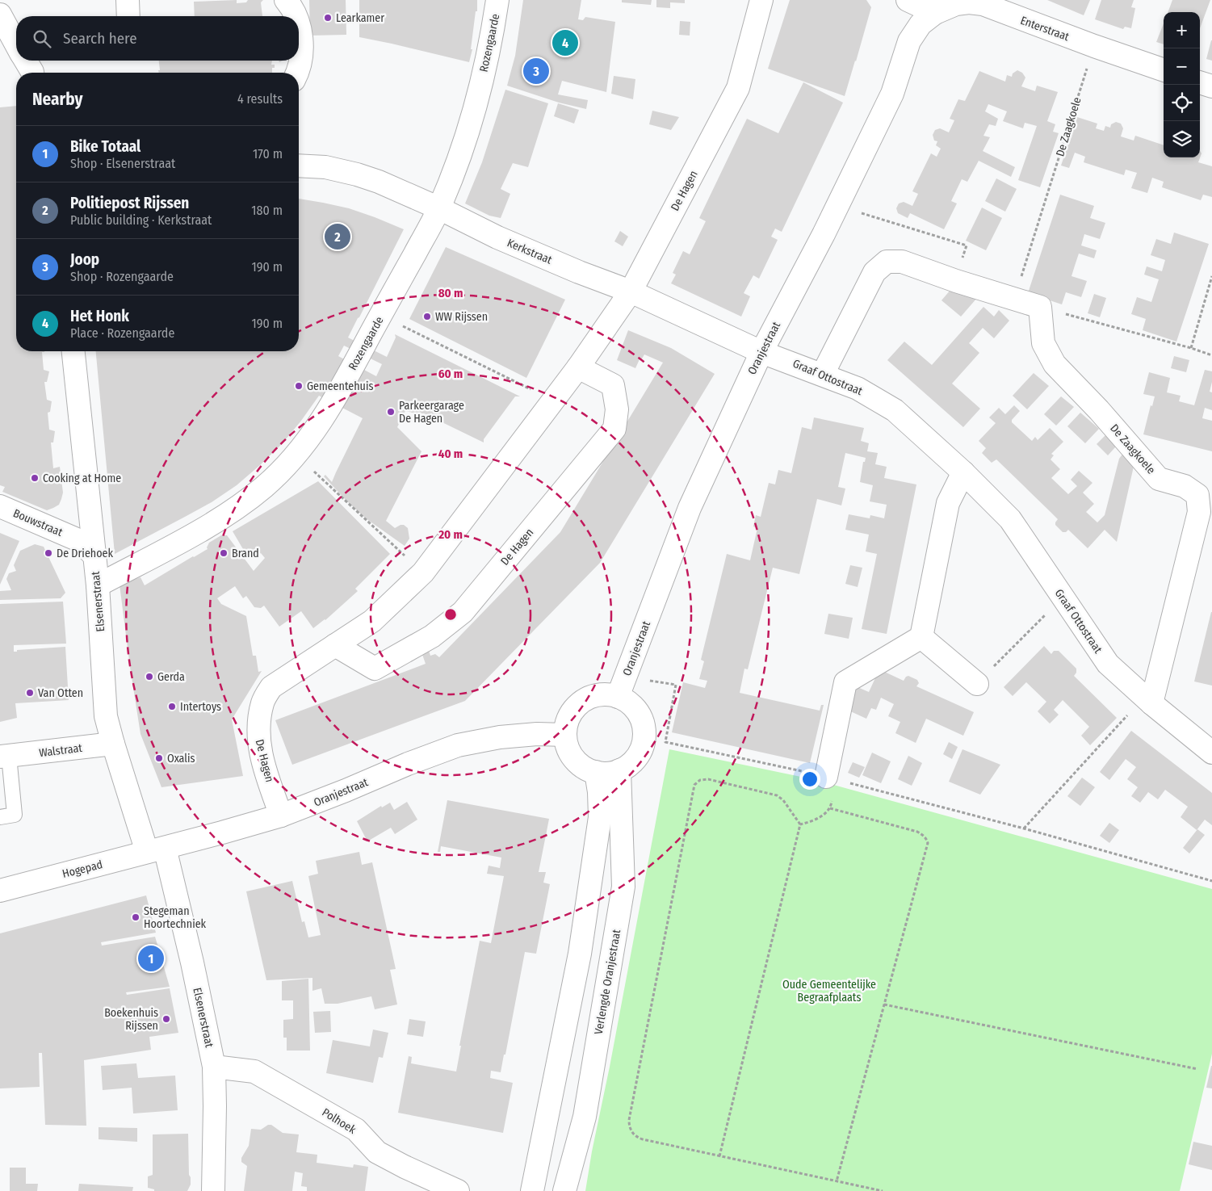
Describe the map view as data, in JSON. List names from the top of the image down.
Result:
{
  "streets": {
    "street": [
      "Enterstraat",
      "Rozengaarde",
      "De Zaagkoele",
      "De Hagen",
      "Kerkstraat",
      "Oranjestraat",
      "Graaf Ottostraat",
      "Bouwstraat",
      "Elsenerstraat",
      "Walstraat",
      "Hogepad",
      "Verlengde Oranjestraat",
      "Polhoek"
    ]
  },
  "crossings": [
    ["Enterstraat", "De Zaagkoele"],
    ["Enterstraat", "Oranjestraat"],
    ["Rozengaarde", "Kerkstraat"],
    ["Rozengaarde", "Elsenerstraat"],
    ["De Zaagkoele", "Graaf Ottostraat"],
    ["De Hagen", "Kerkstraat"],
    ["De Hagen", "Oranjestraat"],
    ["Kerkstraat", "Oranjestraat"],
    ["Kerkstraat", "Graaf Ottostraat"],
    ["Oranjestraat", "Graaf Ottostraat"],
    ["Oranjestraat", "Elsenerstraat"],
    ["Oranjestraat", "Hogepad"],
    ["Oranjestraat", "Verlengde Oranjestraat"],
    ["Bouwstraat", "Elsenerstraat"],
    ["Elsenerstraat", "Walstraat"],
    ["Elsenerstraat", "Hogepad"],
    ["Elsenerstraat", "Polhoek"]
  ],
  "parks": ["Oude Gemeentelijke Begraafplaats"],
  "places": [
    "Learkamer",
    "WW Rijssen",
    "Gemeentehuis",
    "Parkeergarage De Hagen",
    "Cooking at Home",
    "De Driehoek",
    "Brand",
    "Gerda",
    "Van Otten",
    "Intertoys",
    "Oxalis",
    "Stegeman Hoortechniek",
    "Boekenhuis Rijssen"
  ],
  "page": {
    "map_buttons": ["+", "−"],
    "search": "Search here",
    "pins": [
      "4",
      "3",
      "2",
      "1"
    ],
    "heading": ["Nearby", "4 results"],
    "list": [
      {
        "mark": "1",
        "name": "Bike Totaal",
        "note": "Shop · Elsenerstraat",
        "value": "170 m"
      },
      {
        "mark": "2",
        "name": "Politiepost Rijssen",
        "note": "Public building · Kerkstraat",
        "value": "180 m"
      },
      {
        "mark": "3",
        "name": "Joop",
        "note": "Shop · Rozengaarde",
        "value": "190 m"
      },
      {
        "mark": "4",
        "name": "Het Honk",
        "note": "Place · Rozengaarde",
        "value": "190 m"
      }
    ]
  },
  "rings": [
    "80 m",
    "60 m",
    "40 m",
    "20 m"
  ]
}
